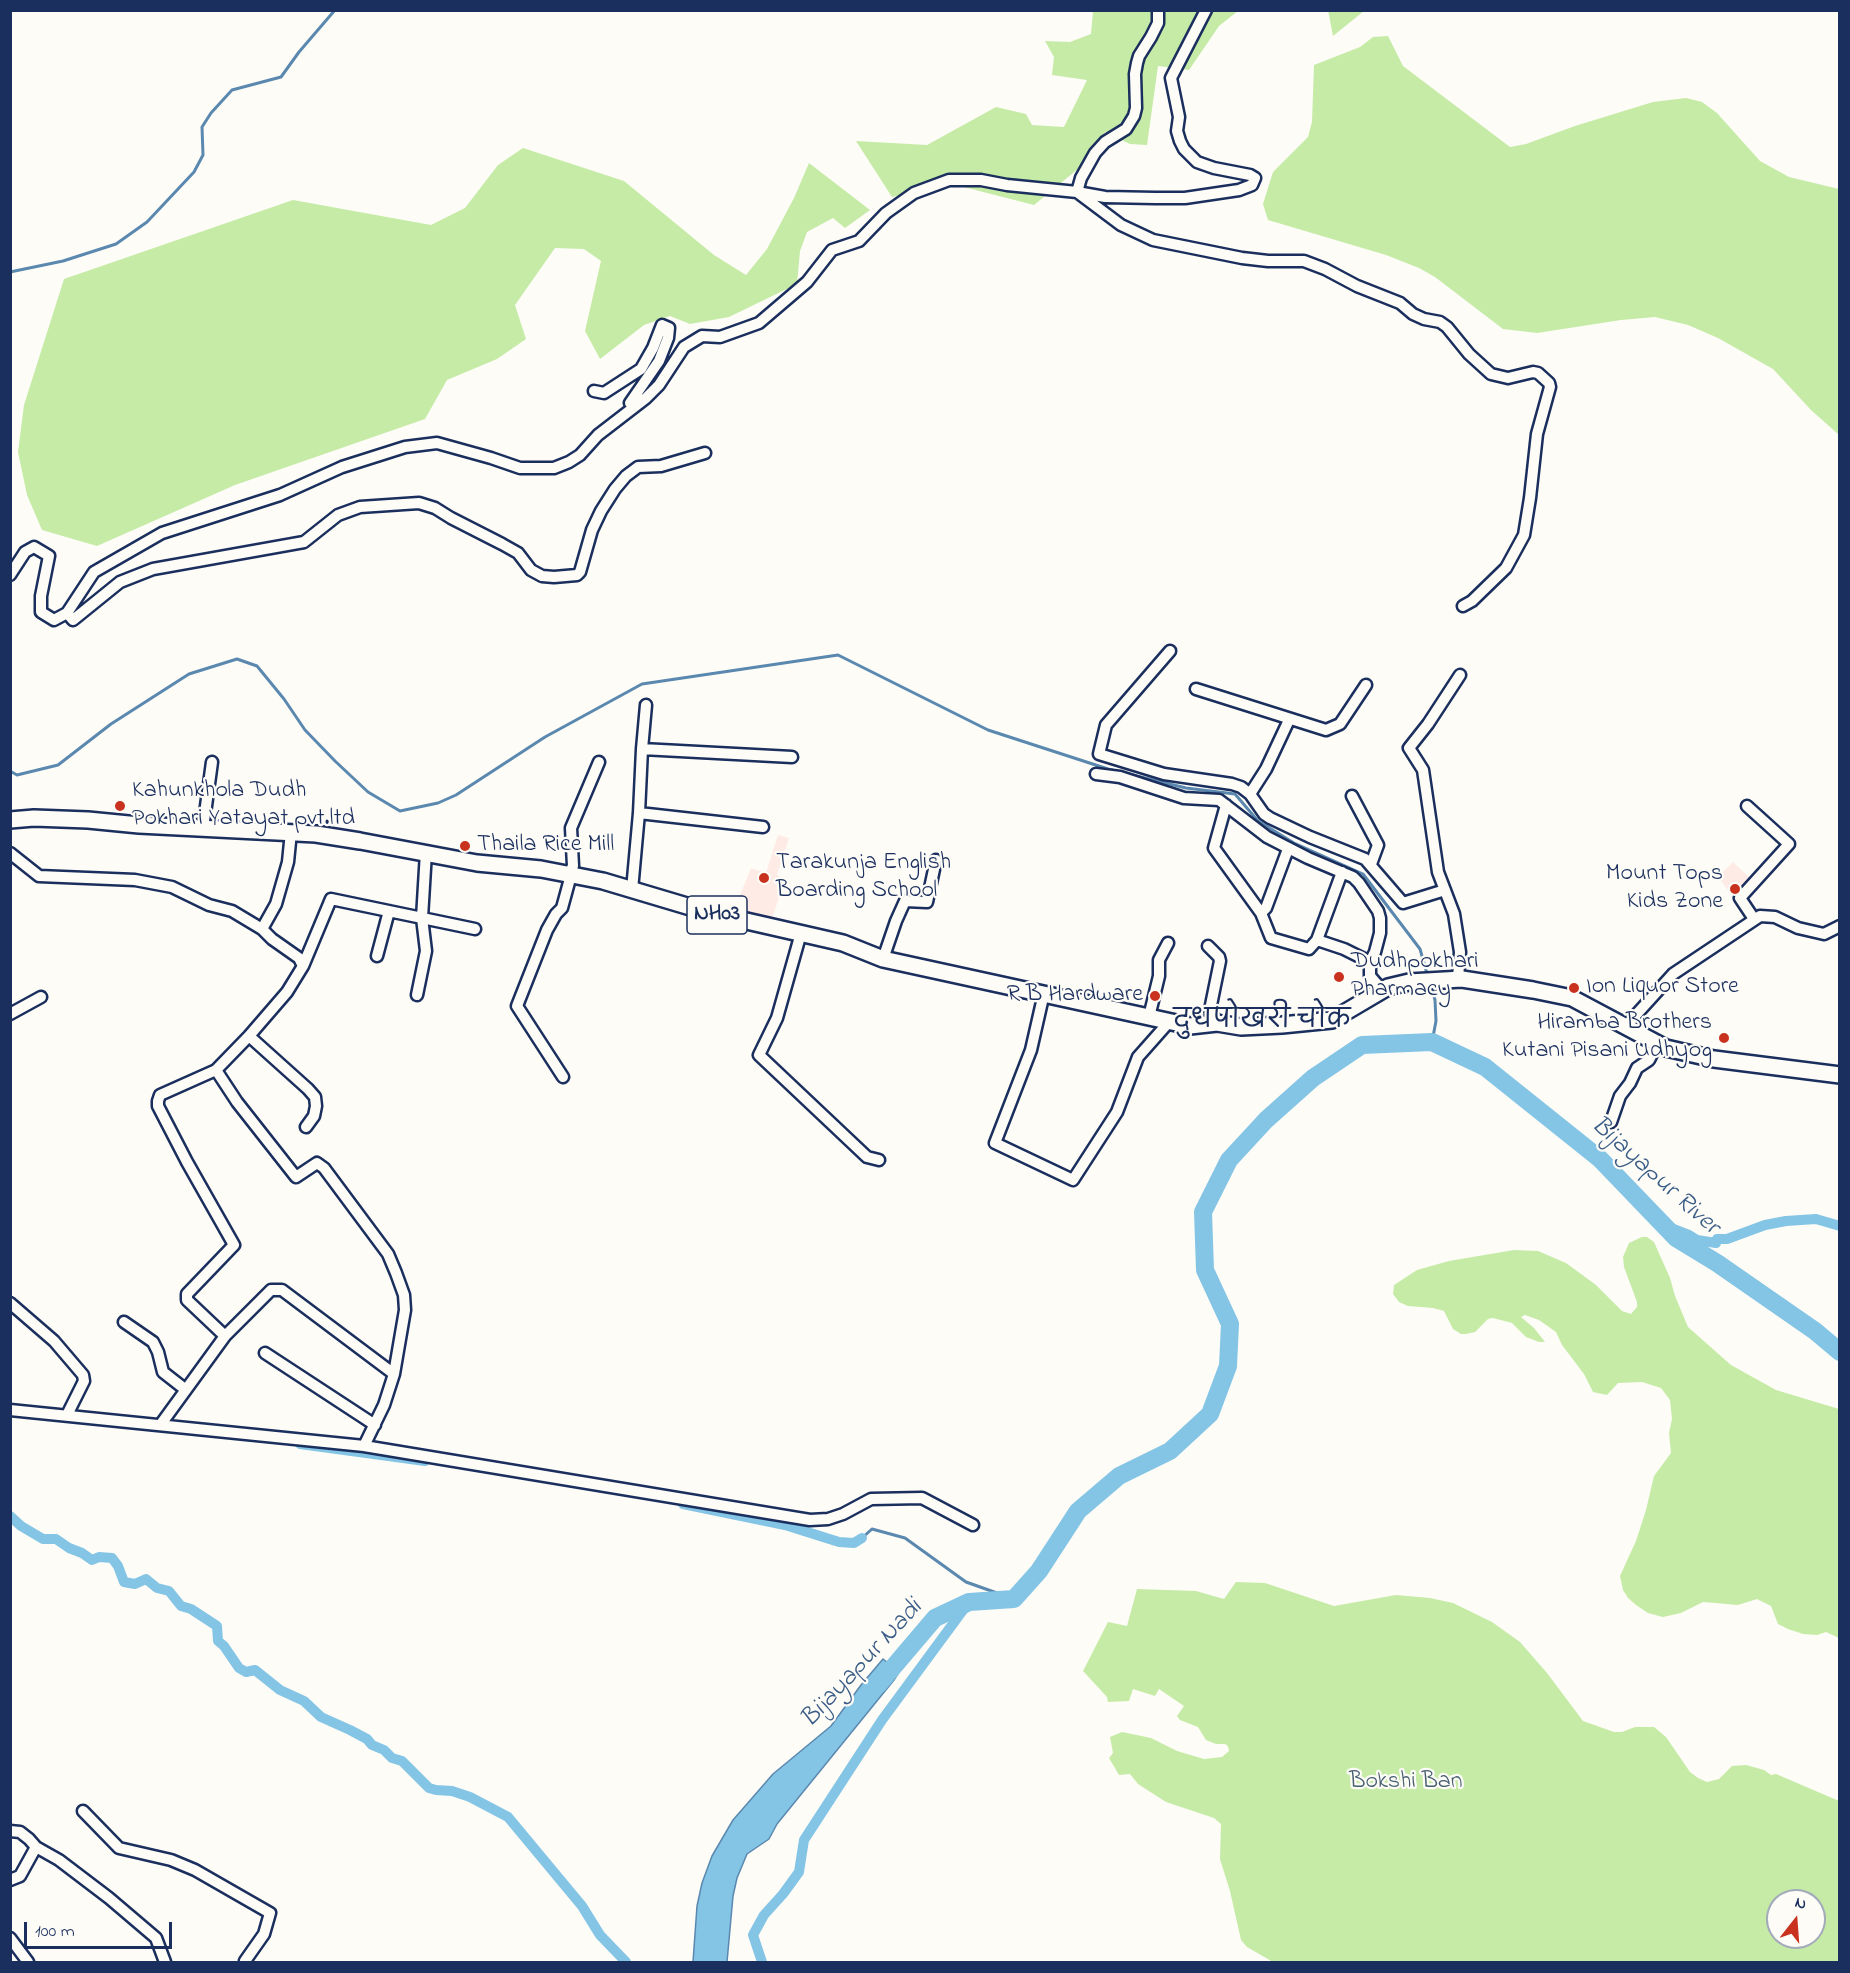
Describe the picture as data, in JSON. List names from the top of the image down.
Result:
{
  "streets": {
    "main road": ["NH03"]
  },
  "districts": ["दुधपोखरी चोक"],
  "water": ["Bijayapur River", "Bijayapur Nadi"],
  "parks": ["Bokshi Ban"],
  "places": [
    "Kahunkhola Dudh Pokhari Yatayat pvt.ltd",
    "Thaila Rice Mill",
    "Tarakunja English Boarding School",
    "Mount Tops Kids Zone",
    "Dudhpokhari Pharmacy",
    "Ion Liquor Store",
    "R B Hardware",
    "Hiramba Brothers Kutani Pisani Udhyog"
  ],
  "scale_bar": "100 m",
  "north": "top"
}
